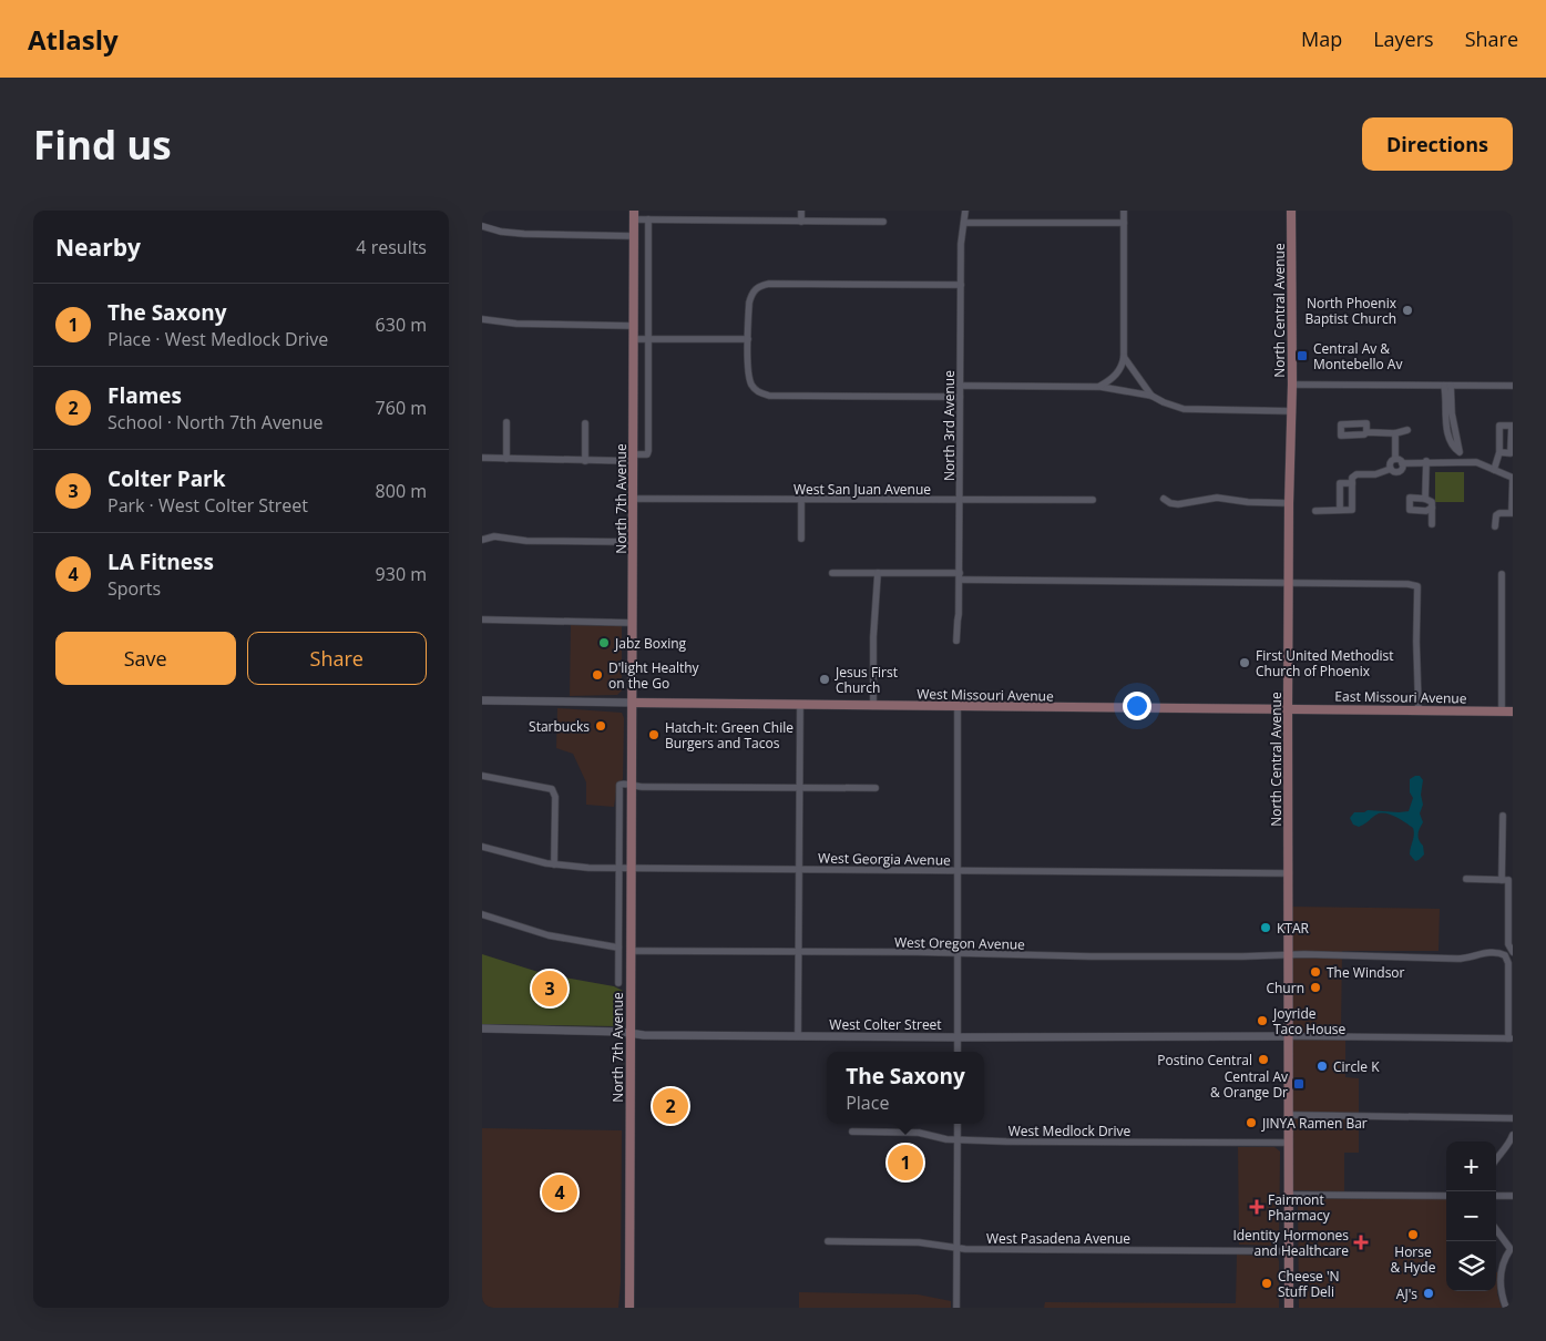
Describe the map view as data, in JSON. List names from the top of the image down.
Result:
{
  "streets": {
    "main road": [
      "North Central Avenue",
      "North 7th Avenue",
      "West Missouri Avenue",
      "East Missouri Avenue"
    ],
    "street": [
      "North 3rd Avenue",
      "West San Juan Avenue",
      "West Georgia Avenue",
      "West Oregon Avenue",
      "West Colter Street",
      "West Medlock Drive",
      "West Pasadena Avenue"
    ]
  },
  "crossings": [
    ["North Central Avenue", "West Missouri Avenue"],
    ["North Central Avenue", "East Missouri Avenue"],
    ["North Central Avenue", "West Georgia Avenue"],
    ["North Central Avenue", "West Oregon Avenue"],
    ["North Central Avenue", "West Colter Street"],
    ["North Central Avenue", "West Medlock Drive"],
    ["North Central Avenue", "West Pasadena Avenue"],
    ["North 3rd Avenue", "West San Juan Avenue"],
    ["West San Juan Avenue", "North 7th Avenue"],
    ["North 7th Avenue", "West Missouri Avenue"],
    ["North 7th Avenue", "West Georgia Avenue"],
    ["North 7th Avenue", "West Oregon Avenue"],
    ["North 7th Avenue", "West Colter Street"],
    ["West Missouri Avenue", "East Missouri Avenue"]
  ],
  "places": {
    "other": [
      "North Phoenix Baptist Church",
      "Jabz Boxing",
      "First United Methodist Church of Phoenix",
      "D'light Healthy on the Go",
      "Jesus First Church",
      "Starbucks",
      "Hatch-It: Green Chile Burgers and Tacos",
      "KTAR",
      "The Windsor",
      "Churn",
      "Joyride Taco House",
      "Postino Central",
      "Circle K",
      "JINYA Ramen Bar",
      "Horse & Hyde",
      "Cheese 'N Stuff Deli",
      "AJ's"
    ],
    "transit": ["Central Av & Montebello Av", "Central Av & Orange Dr"],
    "health": ["Fairmont Pharmacy", "Identity Hormones and Healthcare"]
  },
  "page": {
    "header": "Atlasly",
    "nav": ["Map", "Layers", "Share"],
    "buttons": [
      "Directions",
      ["Save", "Share"]
    ],
    "title": "Find us",
    "heading": ["Nearby", "4 results"],
    "list": [
      {
        "mark": "1",
        "name": "The Saxony",
        "note": "Place · West Medlock Drive",
        "value": "630 m"
      },
      {
        "mark": "2",
        "name": "Flames",
        "note": "School · North 7th Avenue",
        "value": "760 m"
      },
      {
        "mark": "3",
        "name": "Colter Park",
        "note": "Park · West Colter Street",
        "value": "800 m"
      },
      {
        "mark": "4",
        "name": "LA Fitness",
        "note": "Sports",
        "value": "930 m"
      }
    ],
    "pins": [
      "3",
      "2",
      "1",
      "4"
    ],
    "popup": ["The Saxony", "Place"],
    "map_buttons": ["+", "−"]
  }
}
